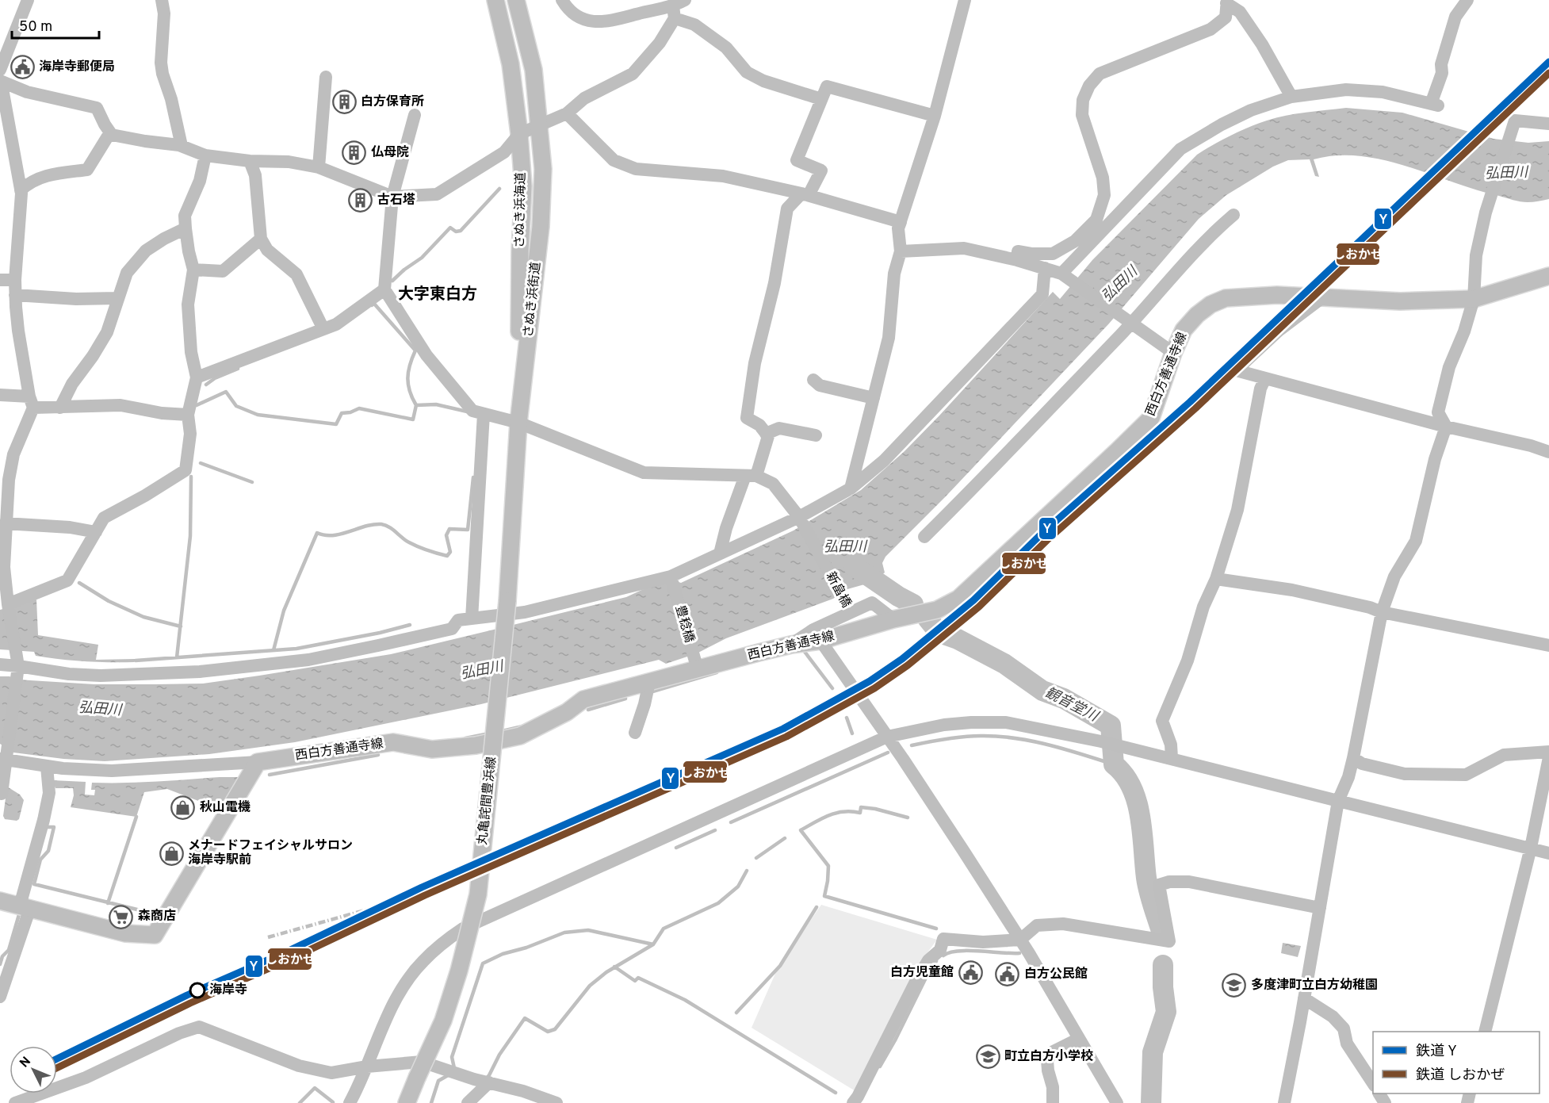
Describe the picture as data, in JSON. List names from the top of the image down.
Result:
{
  "streets": {
    "main road": [
      "さぬき浜海道",
      "さぬき浜街道",
      "西白方善通寺線",
      "丸亀詫間豊浜線"
    ],
    "street": ["新畠橋", "豊稔橋"]
  },
  "crossings": [
    ["さぬき浜海道", "さぬき浜街道"],
    ["さぬき浜街道", "丸亀詫間豊浜線"],
    ["西白方善通寺線", "豊稔橋"]
  ],
  "districts": ["大字東白方"],
  "water": ["弘田川", "観音堂川"],
  "places": {
    "public building": ["海岸寺郵便局", "白方児童館", "白方公民館"],
    "building": ["白方保育所", "仏母院", "古石塔"],
    "shop": ["秋山電機", "メナードフェイシャルサロン 海岸寺駅前"],
    "supermarket": ["森商店"],
    "school or university": ["多度津町立白方幼稚園", "町立白方小学校"],
    "other": ["海岸寺"]
  },
  "lines": ["rail line Y", "rail line しおかぜ"],
  "legend": ["鉄道 Y", "鉄道 しおかぜ"],
  "scale_bar": "50 m",
  "north": "top left"
}
